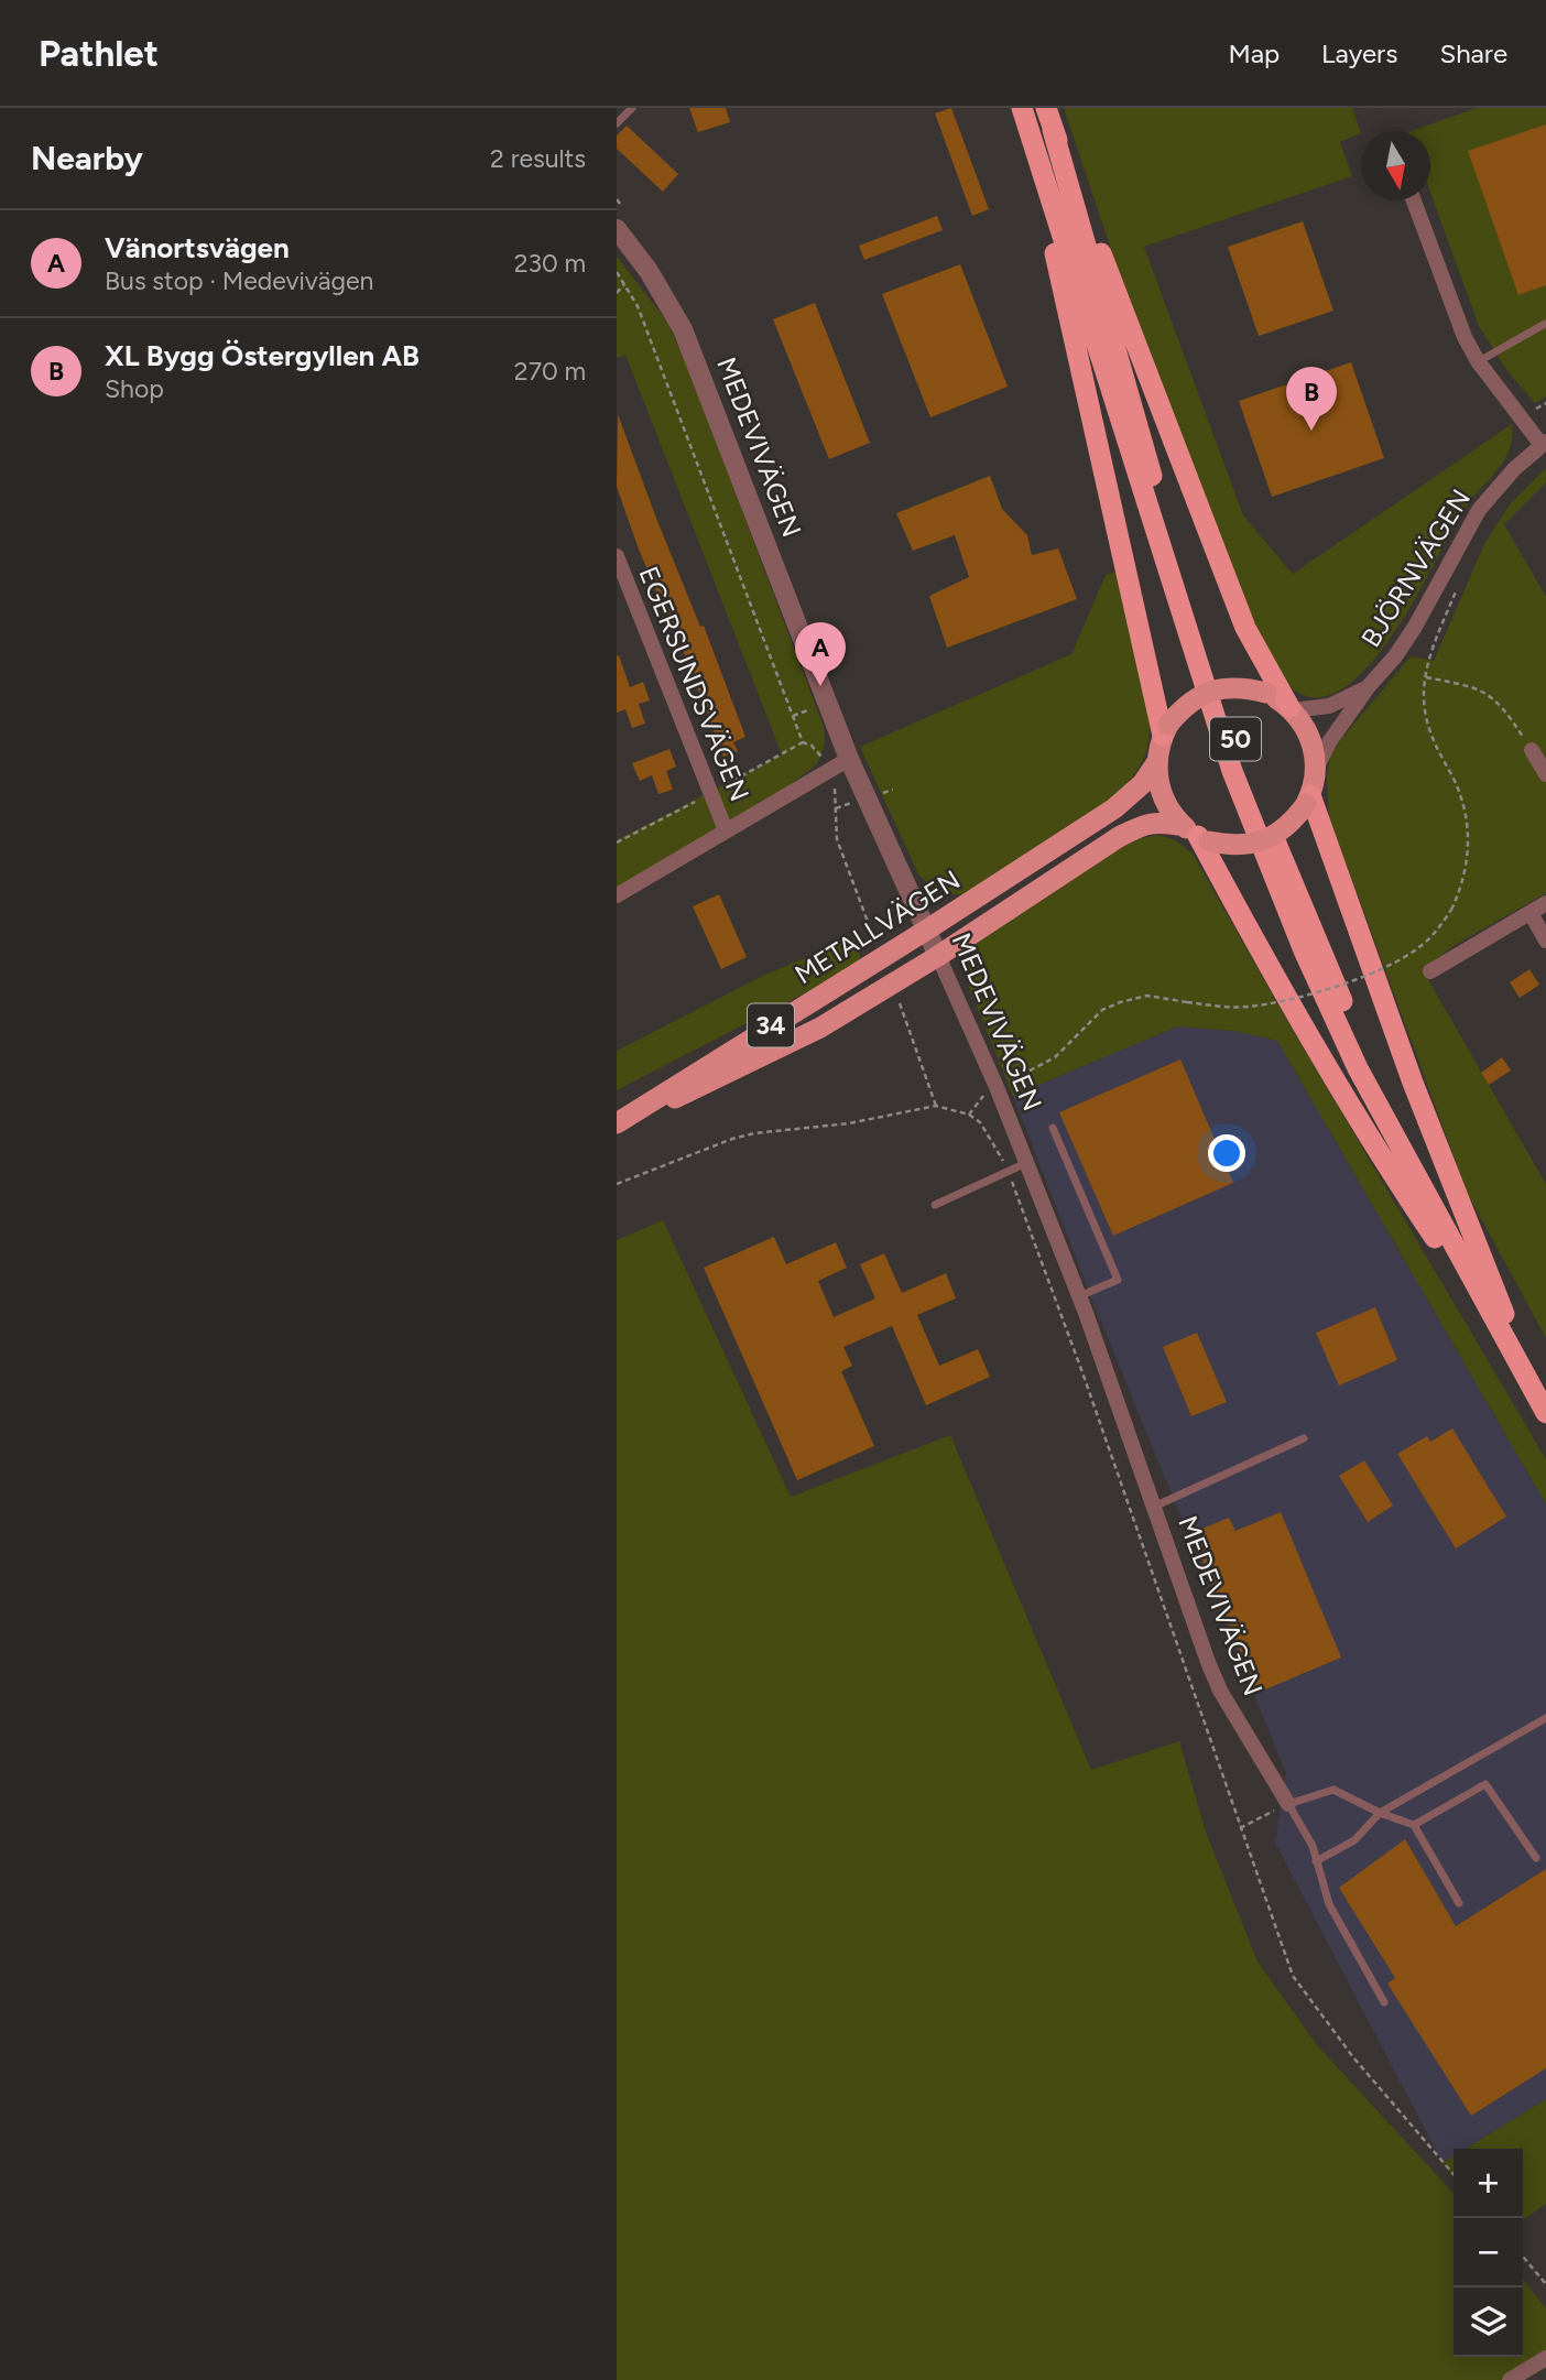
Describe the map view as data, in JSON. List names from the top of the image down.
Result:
{
  "streets": {
    "highway": ["50"],
    "main road": ["METALLVÄGEN", "34"],
    "street": ["MEDEVIVÄGEN", "BJÖRNVÄGEN", "EGERSUNDSVÄGEN"]
  },
  "crossings": [
    ["MEDEVIVÄGEN", "METALLVÄGEN"],
    ["BJÖRNVÄGEN", "METALLVÄGEN"],
    ["BJÖRNVÄGEN", "34"],
    ["METALLVÄGEN", "34"]
  ],
  "north": "bottom",
  "page": {
    "header": "Pathlet",
    "nav": ["Map", "Layers", "Share"],
    "heading": ["Nearby", "2 results"],
    "list": [
      {
        "mark": "A",
        "name": "Vänortsvägen",
        "note": "Bus stop · Medevivägen",
        "value": "230 m"
      },
      {
        "mark": "B",
        "name": "XL Bygg Östergyllen AB",
        "note": "Shop",
        "value": "270 m"
      }
    ],
    "pins": ["B", "A"],
    "map_buttons": ["+", "−"]
  }
}
